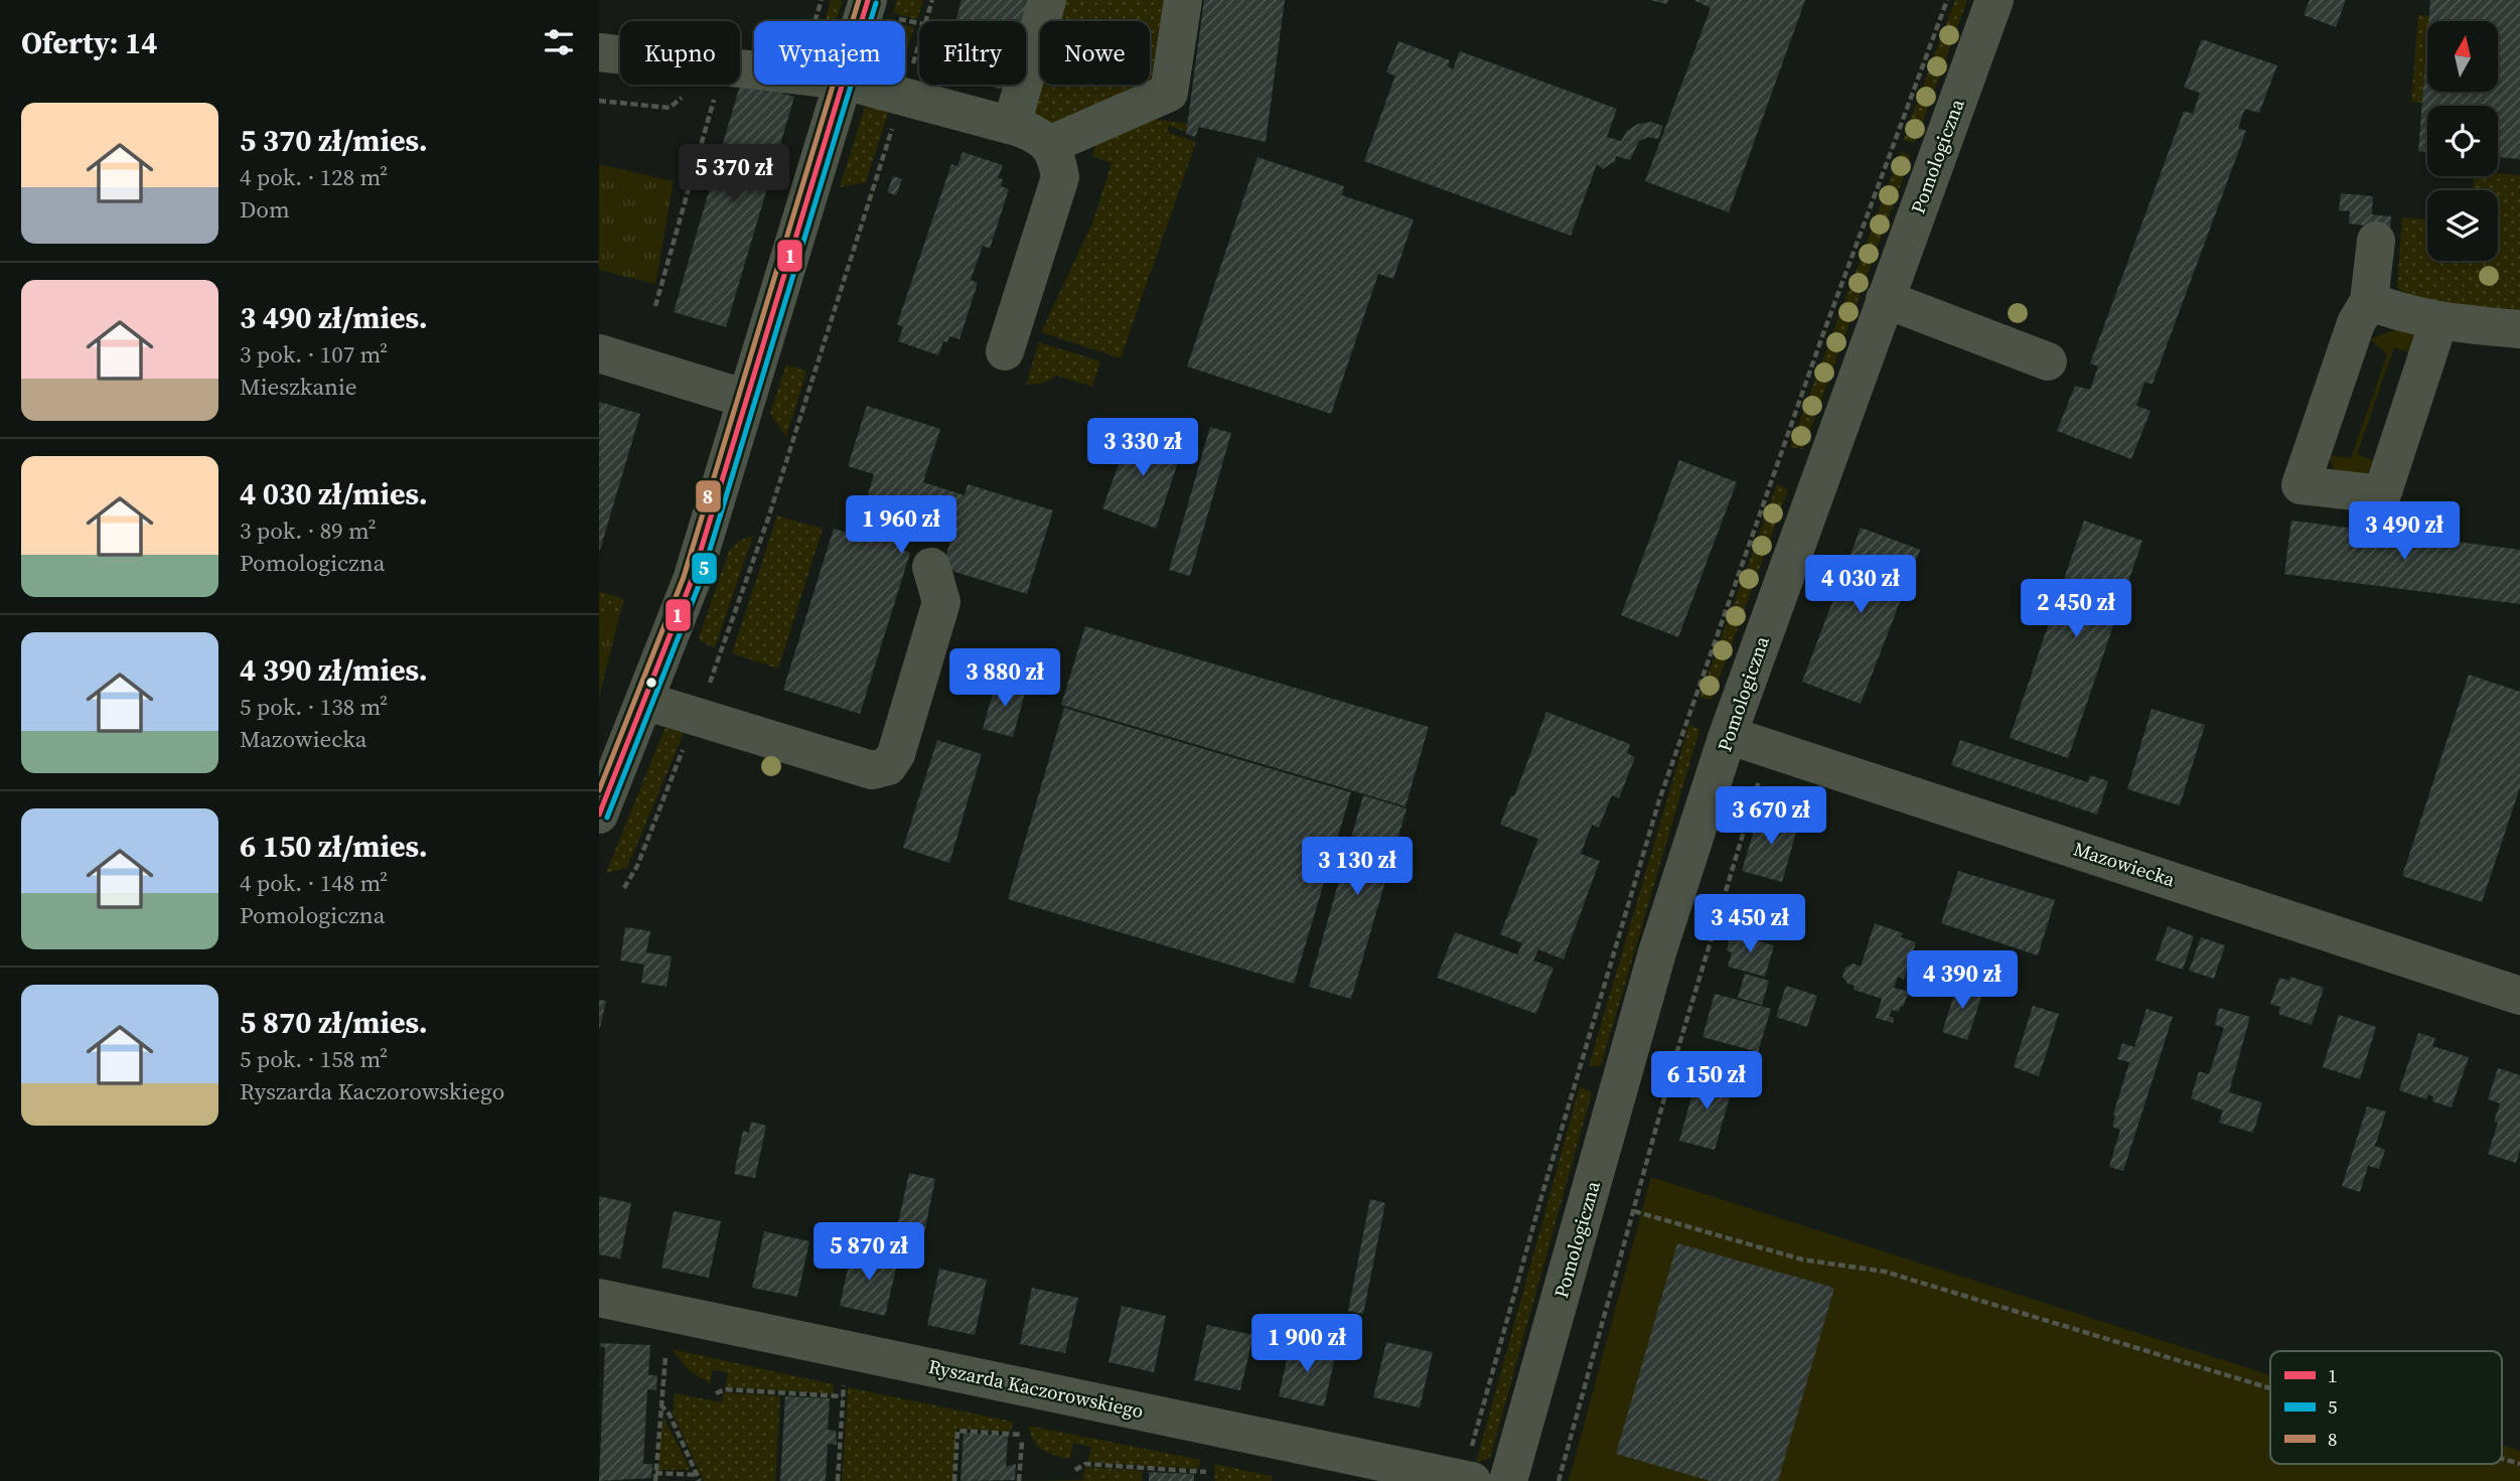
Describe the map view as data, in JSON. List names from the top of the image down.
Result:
{
  "streets": {
    "street": ["Pomologiczna", "Mazowiecka", "Ryszarda Kaczorowskiego"]
  },
  "crossings": [
    ["Pomologiczna", "Mazowiecka"]
  ],
  "lines": ["transit line 1", "transit line 8", "transit line 5"],
  "legend": ["1", "5", "8"],
  "north": "top",
  "page": {
    "heading": "Oferty: 14",
    "chip": [
      "Kupno",
      "Wynajem",
      "Filtry",
      "Nowe"
    ],
    "list": [
      {
        "name": "5 370 zł/mies.",
        "note": "4 pok. · 128 m² · Dom"
      },
      {
        "name": "3 490 zł/mies.",
        "note": "3 pok. · 107 m² · Mieszkanie"
      },
      {
        "name": "4 030 zł/mies.",
        "note": "3 pok. · 89 m² · Pomologiczna"
      },
      {
        "name": "4 390 zł/mies.",
        "note": "5 pok. · 138 m² · Mazowiecka"
      },
      {
        "name": "6 150 zł/mies.",
        "note": "4 pok. · 148 m² · Pomologiczna"
      },
      {
        "name": "5 870 zł/mies.",
        "note": "5 pok. · 158 m² · Ryszarda Kaczorowskiego"
      }
    ],
    "price": [
      "5 370 zł",
      "3 330 zł",
      "1 960 zł",
      "3 490 zł",
      "4 030 zł",
      "2 450 zł",
      "3 880 zł",
      "3 670 zł",
      "3 130 zł",
      "3 450 zł",
      "4 390 zł",
      "6 150 zł",
      "5 870 zł",
      "1 900 zł"
    ]
  }
}
